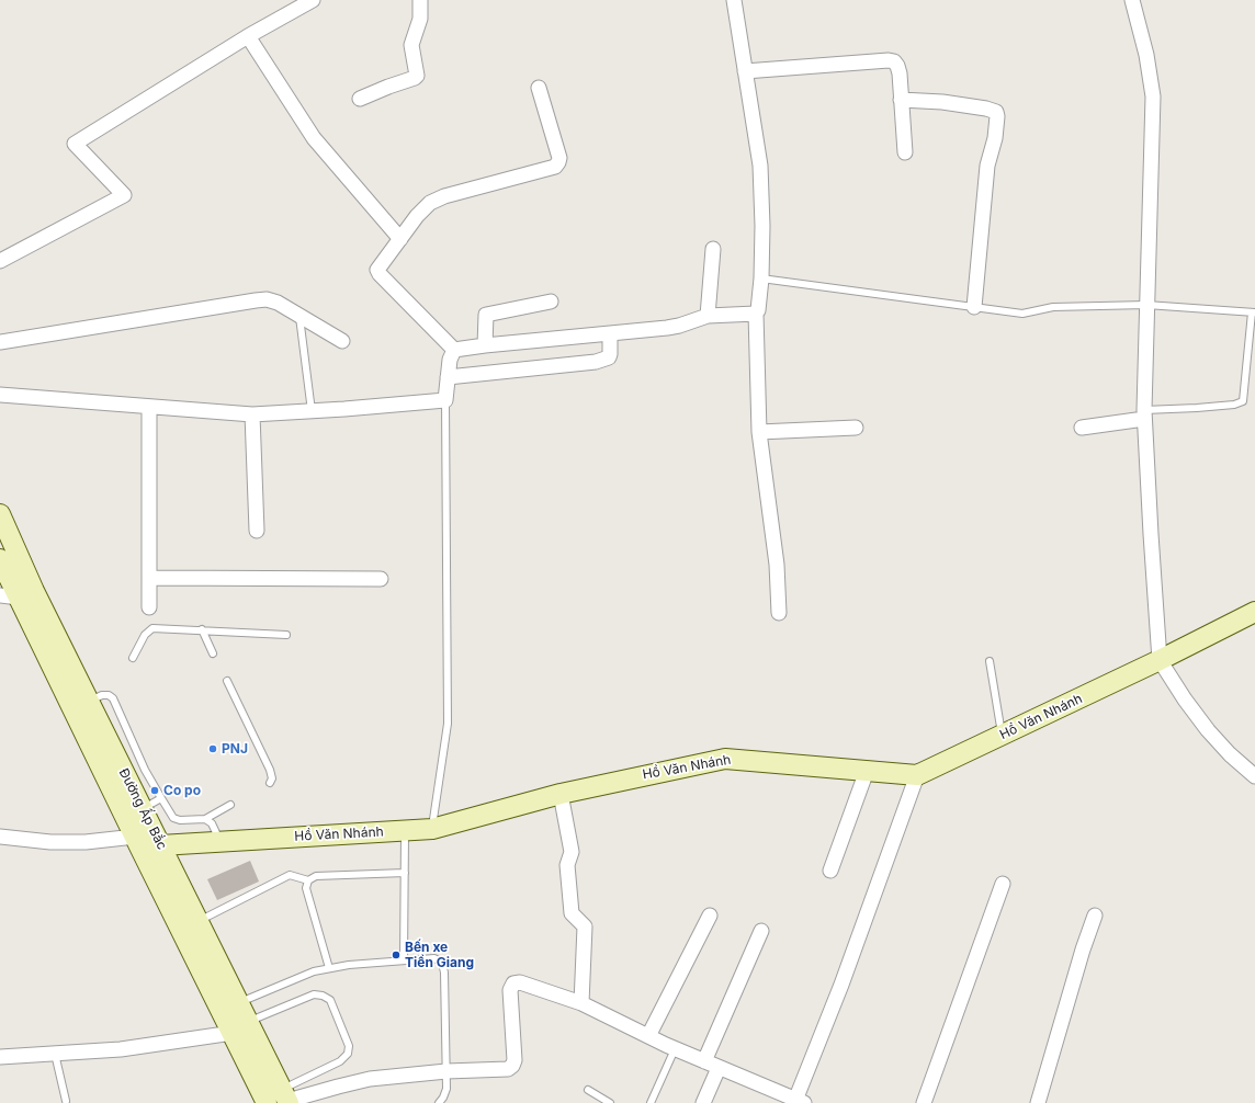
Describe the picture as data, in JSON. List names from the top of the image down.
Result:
{
  "streets": {
    "main road": ["Hồ Văn Nhánh", "Đường Ấp Bắc"]
  },
  "crossings": [
    ["Hồ Văn Nhánh", "Đường Ấp Bắc"]
  ],
  "places": ["PNJ", "Co po", "Bến xe Tiền Giang"]
}
